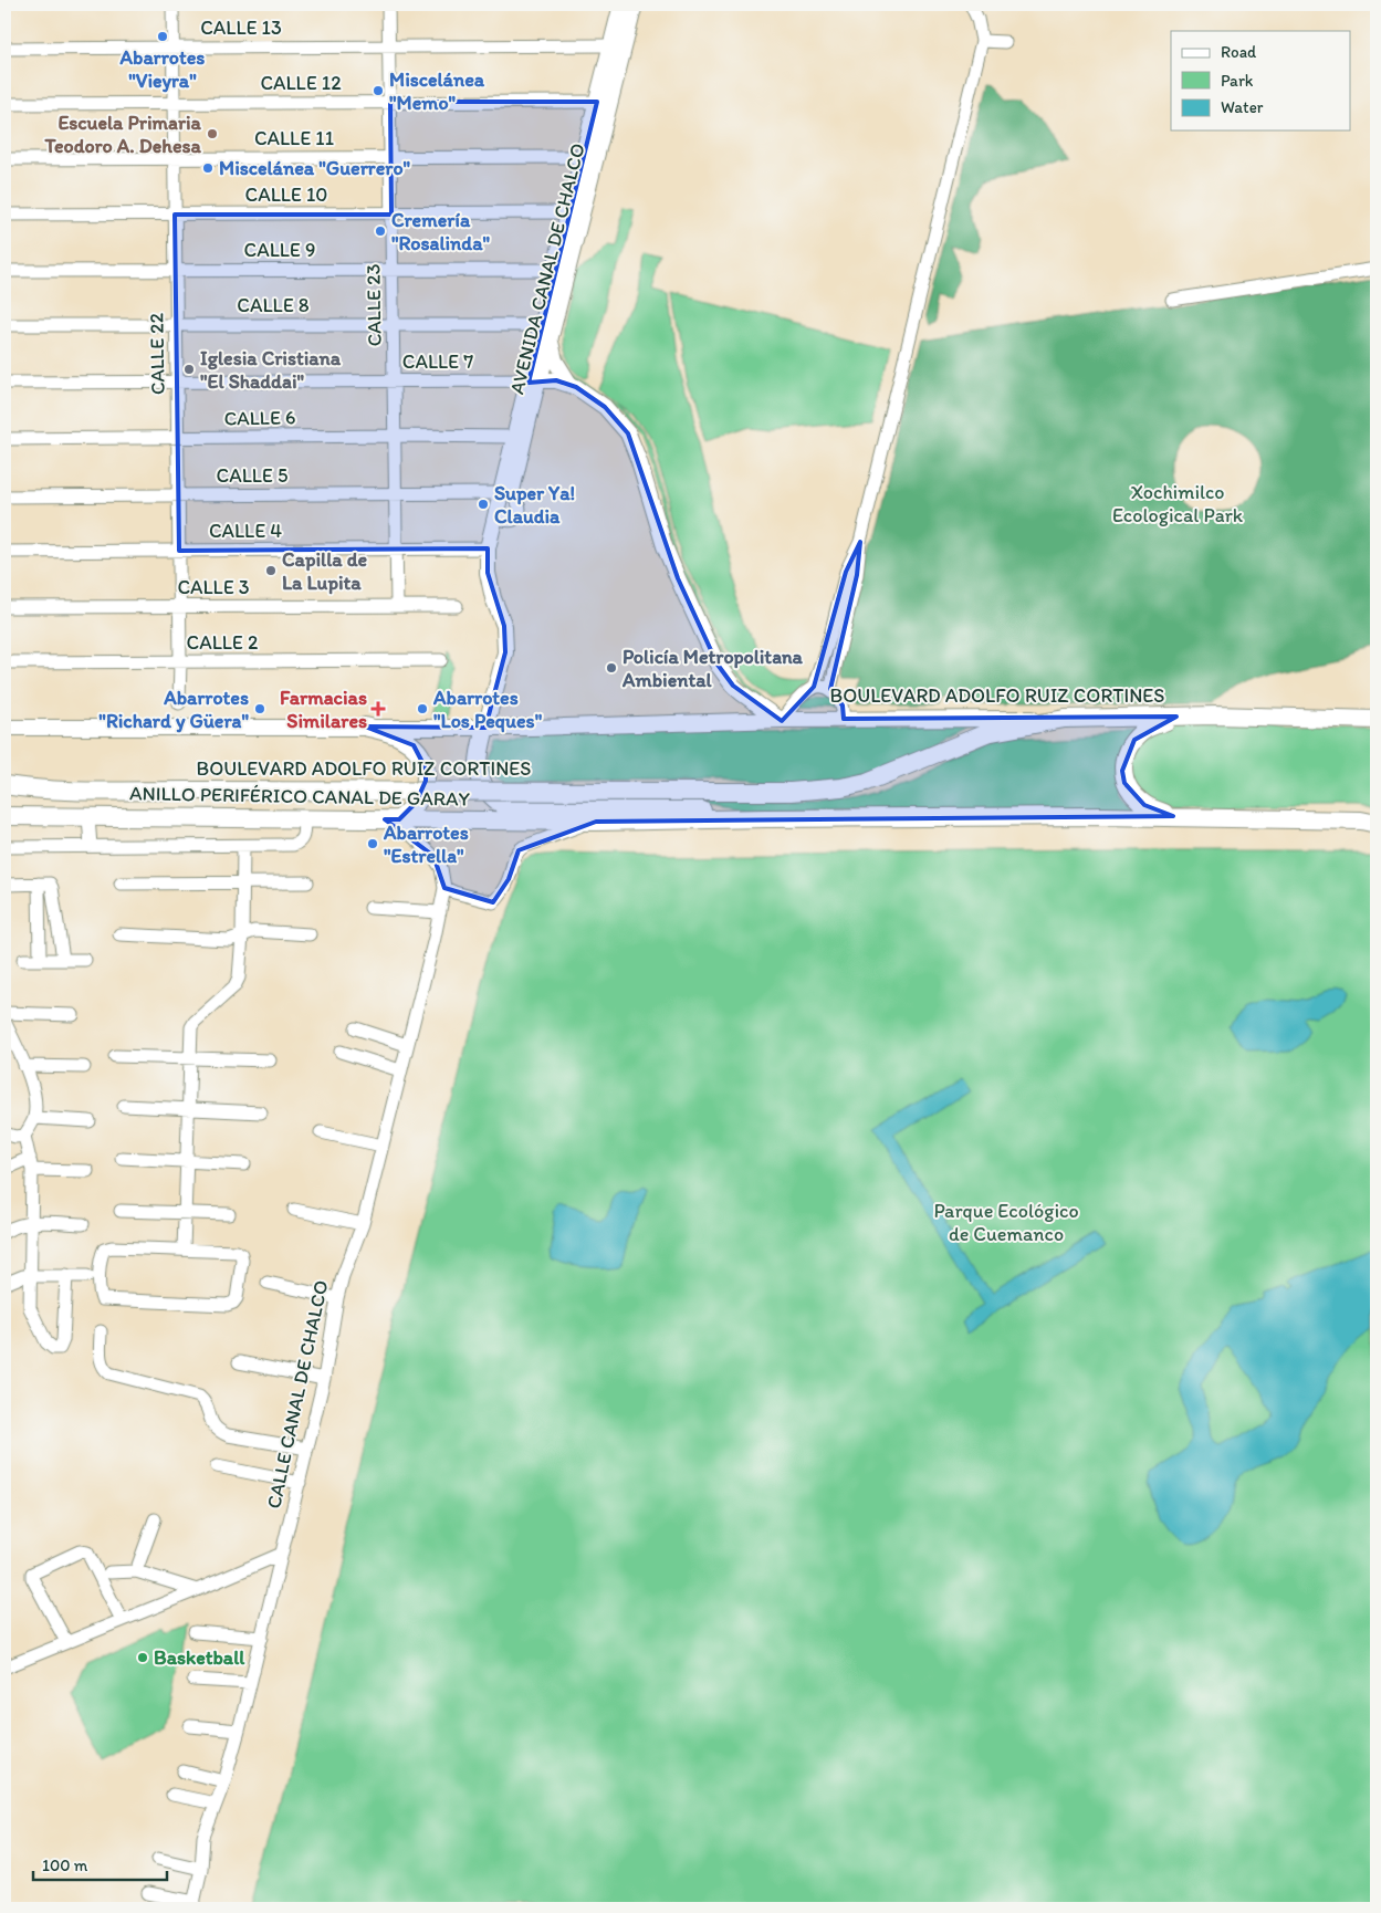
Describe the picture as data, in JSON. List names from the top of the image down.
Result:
{
  "streets": {
    "highway": ["BOULEVARD ADOLFO RUIZ CORTINES", "ANILLO PERIFÉRICO CANAL DE GARAY"],
    "main road": ["AVENIDA CANAL DE CHALCO"],
    "street": [
      "CALLE 13",
      "CALLE 12",
      "CALLE 11",
      "CALLE 10",
      "CALLE 9",
      "CALLE 8",
      "CALLE 23",
      "CALLE 22",
      "CALLE 7",
      "CALLE 6",
      "CALLE 5",
      "CALLE 4",
      "CALLE 3",
      "CALLE 2",
      "CALLE CANAL DE CHALCO"
    ]
  },
  "crossings": [
    ["CALLE 13", "AVENIDA CANAL DE CHALCO"],
    ["CALLE 13", "CALLE 23"],
    ["CALLE 13", "CALLE 22"],
    ["CALLE 12", "AVENIDA CANAL DE CHALCO"],
    ["CALLE 12", "CALLE 23"],
    ["CALLE 12", "CALLE 22"],
    ["CALLE 11", "AVENIDA CANAL DE CHALCO"],
    ["CALLE 11", "CALLE 23"],
    ["CALLE 11", "CALLE 22"],
    ["CALLE 10", "AVENIDA CANAL DE CHALCO"],
    ["CALLE 10", "CALLE 23"],
    ["CALLE 10", "CALLE 22"],
    ["CALLE 9", "AVENIDA CANAL DE CHALCO"],
    ["CALLE 9", "CALLE 23"],
    ["CALLE 9", "CALLE 22"],
    ["AVENIDA CANAL DE CHALCO", "CALLE 8"],
    ["AVENIDA CANAL DE CHALCO", "CALLE 7"],
    ["AVENIDA CANAL DE CHALCO", "CALLE 6"],
    ["AVENIDA CANAL DE CHALCO", "CALLE 5"],
    ["AVENIDA CANAL DE CHALCO", "CALLE 4"],
    ["AVENIDA CANAL DE CHALCO", "BOULEVARD ADOLFO RUIZ CORTINES"],
    ["CALLE 8", "CALLE 23"],
    ["CALLE 8", "CALLE 22"],
    ["CALLE 23", "CALLE 7"],
    ["CALLE 23", "CALLE 6"],
    ["CALLE 23", "CALLE 5"],
    ["CALLE 23", "CALLE 4"],
    ["CALLE 23", "CALLE 3"],
    ["CALLE 22", "CALLE 7"],
    ["CALLE 22", "CALLE 6"],
    ["CALLE 22", "CALLE 5"],
    ["CALLE 22", "CALLE 4"],
    ["CALLE 22", "CALLE 3"],
    ["CALLE 22", "CALLE 2"],
    ["ANILLO PERIFÉRICO CANAL DE GARAY", "CALLE CANAL DE CHALCO"]
  ],
  "parks": ["Xochimilco Ecological Park", "Parque Ecológico de Cuemanco"],
  "places": {
    "other": [
      "Abarrotes \"Vieyra\"",
      "Miscelánea \"Memo\"",
      "Escuela Primaria Teodoro A. Dehesa",
      "Miscelánea \"Guerrero\"",
      "Cremería \"Rosalinda\"",
      "Iglesia Cristiana \"El Shaddai\"",
      "Super Ya! Claudia",
      "Capilla de La Lupita",
      "Policía Metropolitana Ambiental",
      "Abarrotes \"Richard y Güera\"",
      "Abarrotes \"Los Peques\"",
      "Abarrotes \"Estrella\"",
      "Basketball"
    ],
    "health": ["Farmacias Similares"]
  },
  "legend": ["Road", "Park", "Water"],
  "scale_bar": "100 m"
}
